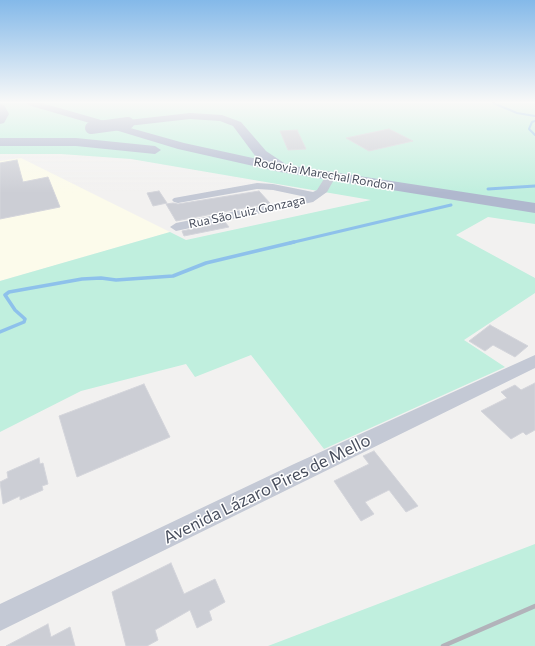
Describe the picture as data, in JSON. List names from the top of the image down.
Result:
{
  "streets": {
    "main road": ["Rodovia Marechal Rondon"],
    "street": ["Rua São Luiz Gonzaga", "Avenida Lázaro Pires de Mello"]
  },
  "crossings": [
    ["Rodovia Marechal Rondon", "Rua São Luiz Gonzaga"]
  ]
}
